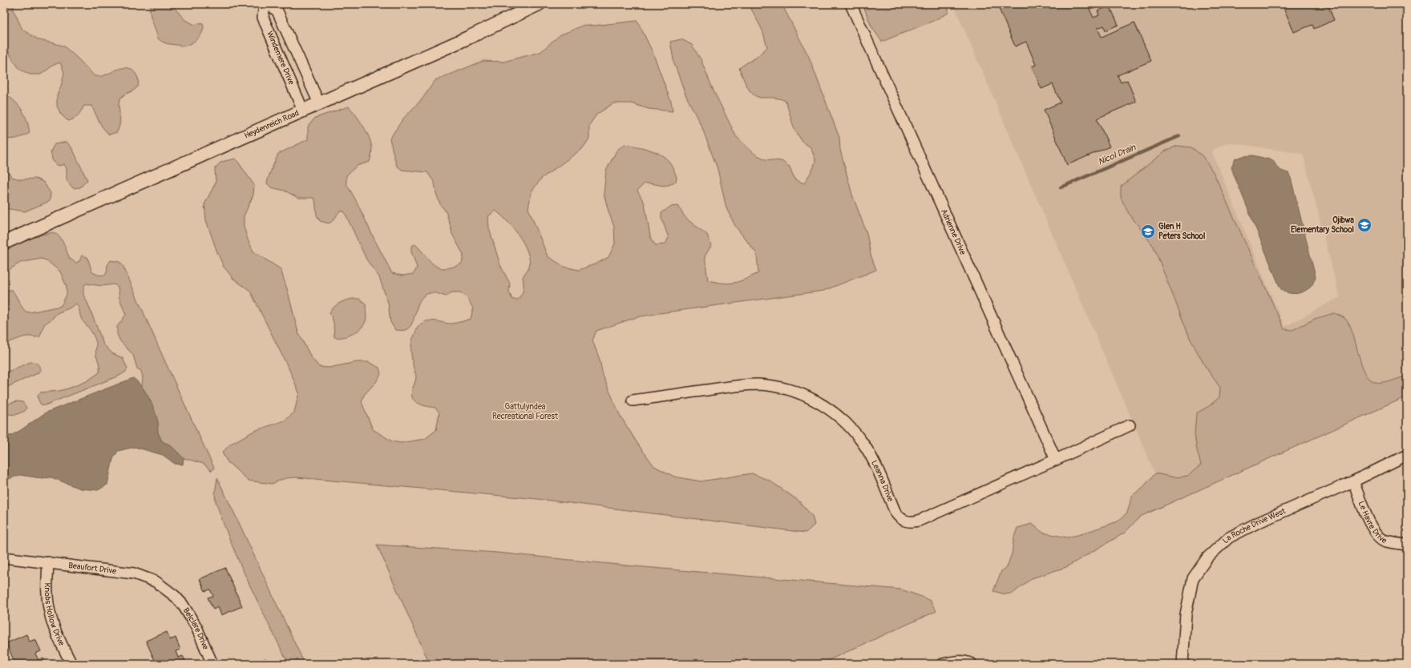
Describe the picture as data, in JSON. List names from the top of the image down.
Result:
{
  "streets": {
    "street": [
      "Windemere Drive",
      "Heydenreich Road",
      "Adrienne Drive",
      "Leanna Drive",
      "Le Havre Drive",
      "La Roche Drive West",
      "Beaufort Drive",
      "Knobs Hollow Drive",
      "Belclare Drive"
    ]
  },
  "crossings": [
    ["Windemere Drive", "Heydenreich Road"],
    ["Adrienne Drive", "Leanna Drive"],
    ["Le Havre Drive", "La Roche Drive West"],
    ["Beaufort Drive", "Knobs Hollow Drive"],
    ["Beaufort Drive", "Belclare Drive"]
  ],
  "water": ["Nicol Drain"],
  "parks": ["Gattulyndea Recreational Forest"],
  "places": {
    "school or university": ["Ojibwa Elementary School", "Glen H Peters School"]
  }
}
